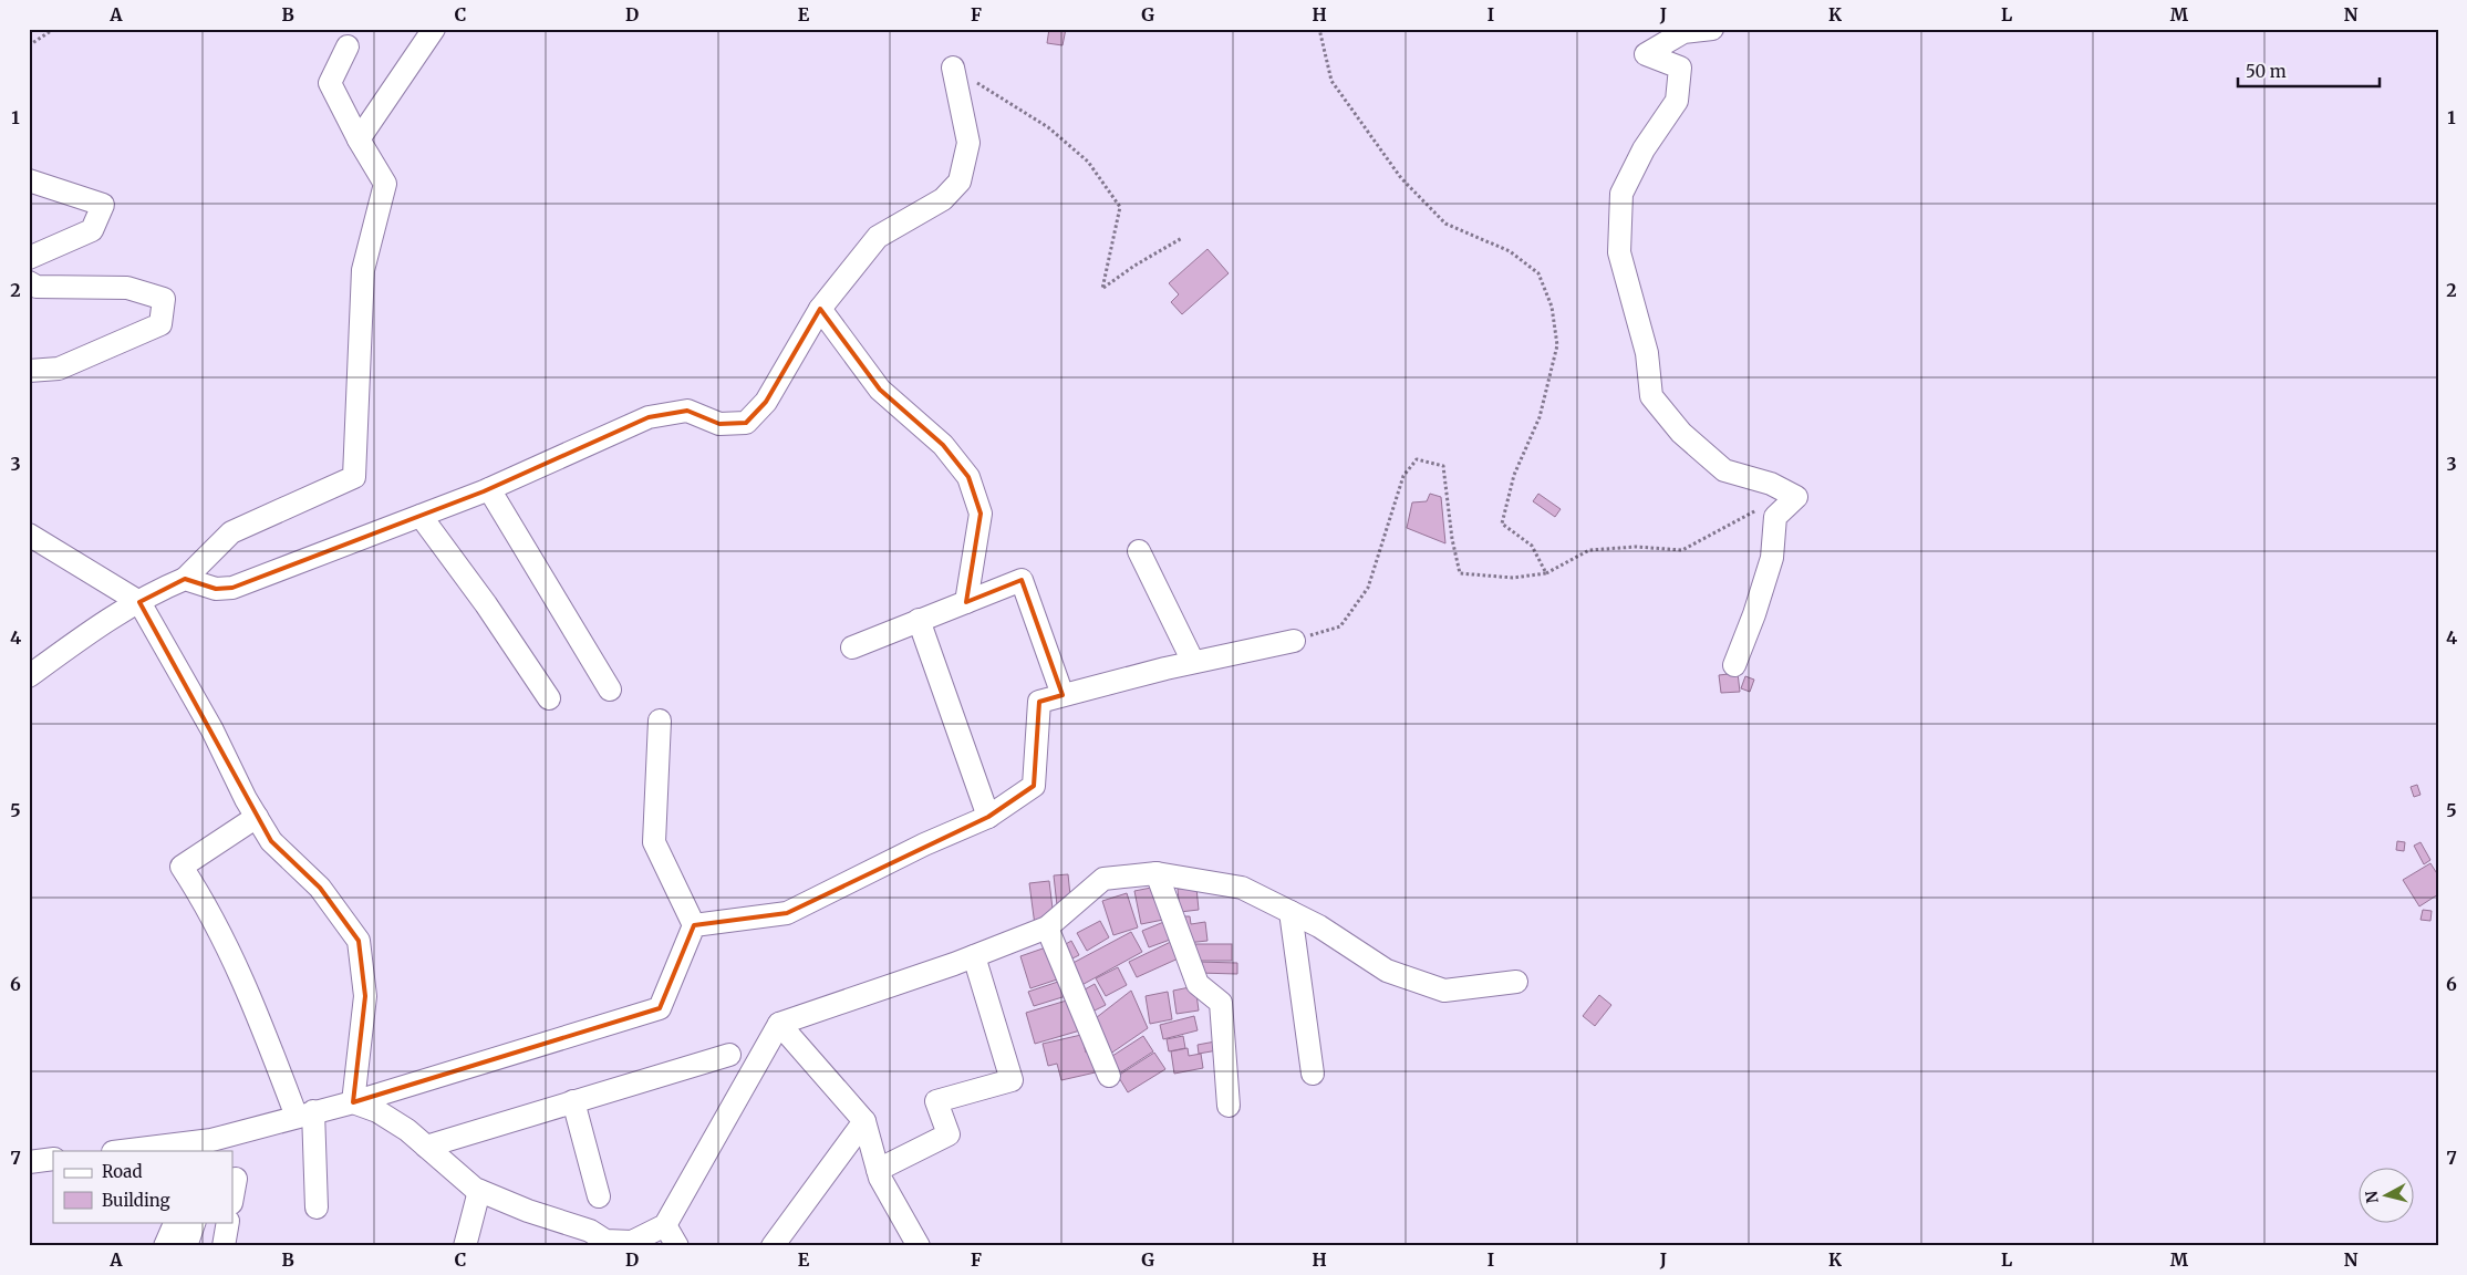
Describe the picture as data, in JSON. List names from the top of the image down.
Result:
{
  "legend": ["Road", "Building"],
  "scale_bar": "50 m",
  "north": "left",
  "grid": {
    "columns": [
      "A",
      "B",
      "C",
      "D",
      "E",
      "F",
      "G",
      "H",
      "I",
      "J",
      "K",
      "L",
      "M",
      "N"
    ],
    "rows": [
      "1",
      "2",
      "3",
      "4",
      "5",
      "6",
      "7"
    ]
  }
}
